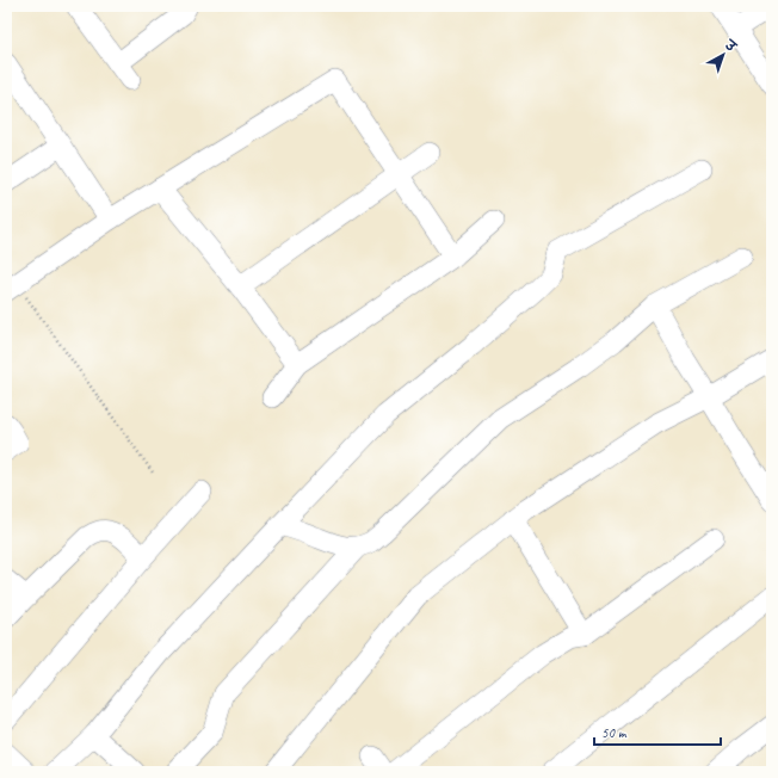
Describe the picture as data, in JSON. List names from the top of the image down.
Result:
{
  "scale_bar": "50 m",
  "north": "top right"
}
